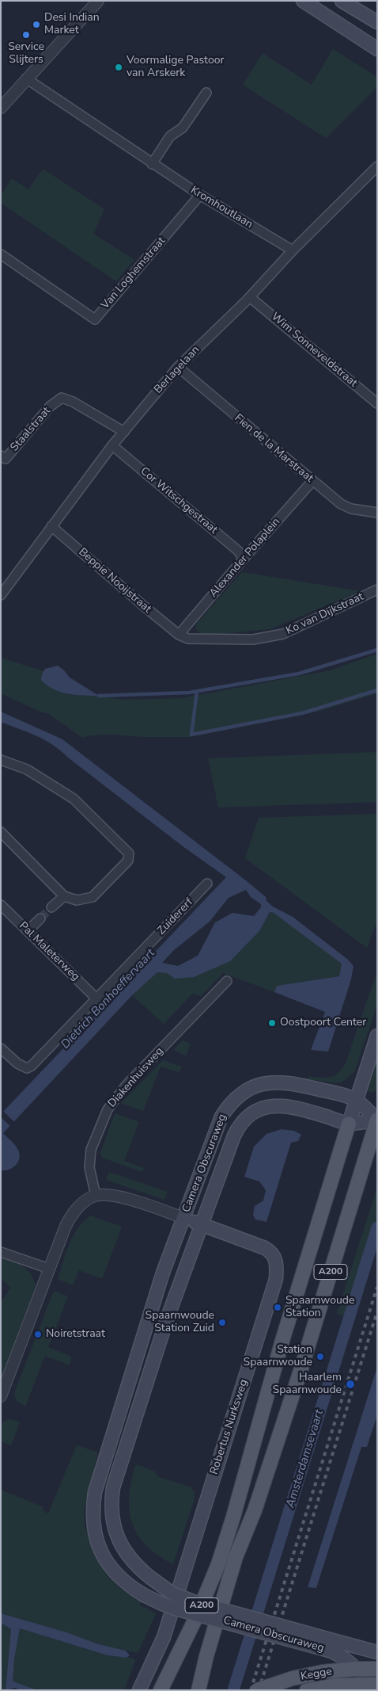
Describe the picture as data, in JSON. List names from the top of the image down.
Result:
{
  "streets": {
    "main road": [
      "Camera Obscuraweg",
      "A200",
      "Robertus Nurksweg",
      "Kegge"
    ],
    "street": [
      "Kromhoutlaan",
      "Van Loghemstraat",
      "Wim Sonneveldstraat",
      "Berlagelaan",
      "Staalstraat",
      "Fien de la Marstraat",
      "Cor Witschgestraat",
      "Alexander Polaplein",
      "Beppie Nooijstraat",
      "Ko van Dijkstraat",
      "Zuidererf",
      "Pal Maleterweg",
      "Diakenhuisweg"
    ]
  },
  "crossings": [
    ["Kromhoutlaan", "Van Loghemstraat"],
    ["Kromhoutlaan", "Berlagelaan"],
    ["Wim Sonneveldstraat", "Berlagelaan"],
    ["Berlagelaan", "Staalstraat"],
    ["Berlagelaan", "Fien de la Marstraat"],
    ["Berlagelaan", "Cor Witschgestraat"],
    ["Berlagelaan", "Beppie Nooijstraat"],
    ["Fien de la Marstraat", "Alexander Polaplein"],
    ["Cor Witschgestraat", "Alexander Polaplein"],
    ["Alexander Polaplein", "Beppie Nooijstraat"],
    ["Alexander Polaplein", "Ko van Dijkstraat"],
    ["Beppie Nooijstraat", "Ko van Dijkstraat"],
    ["Zuidererf", "Pal Maleterweg"],
    ["Camera Obscuraweg", "A200"],
    ["Camera Obscuraweg", "Robertus Nurksweg"],
    ["Camera Obscuraweg", "Kegge"]
  ],
  "water": ["Dietrich Bonhoeffervaart", "Amsterdamsevaart"],
  "places": [
    "Desi Indian Market",
    "Service Slijters",
    "Voormalige Pastoor van Arskerk",
    "Oostpoort Center",
    "Spaarnwoude Station",
    "Spaarnwoude Station Zuid",
    "Noiretstraat",
    "Station Spaarnwoude",
    "Haarlem Spaarnwoude"
  ]
}
